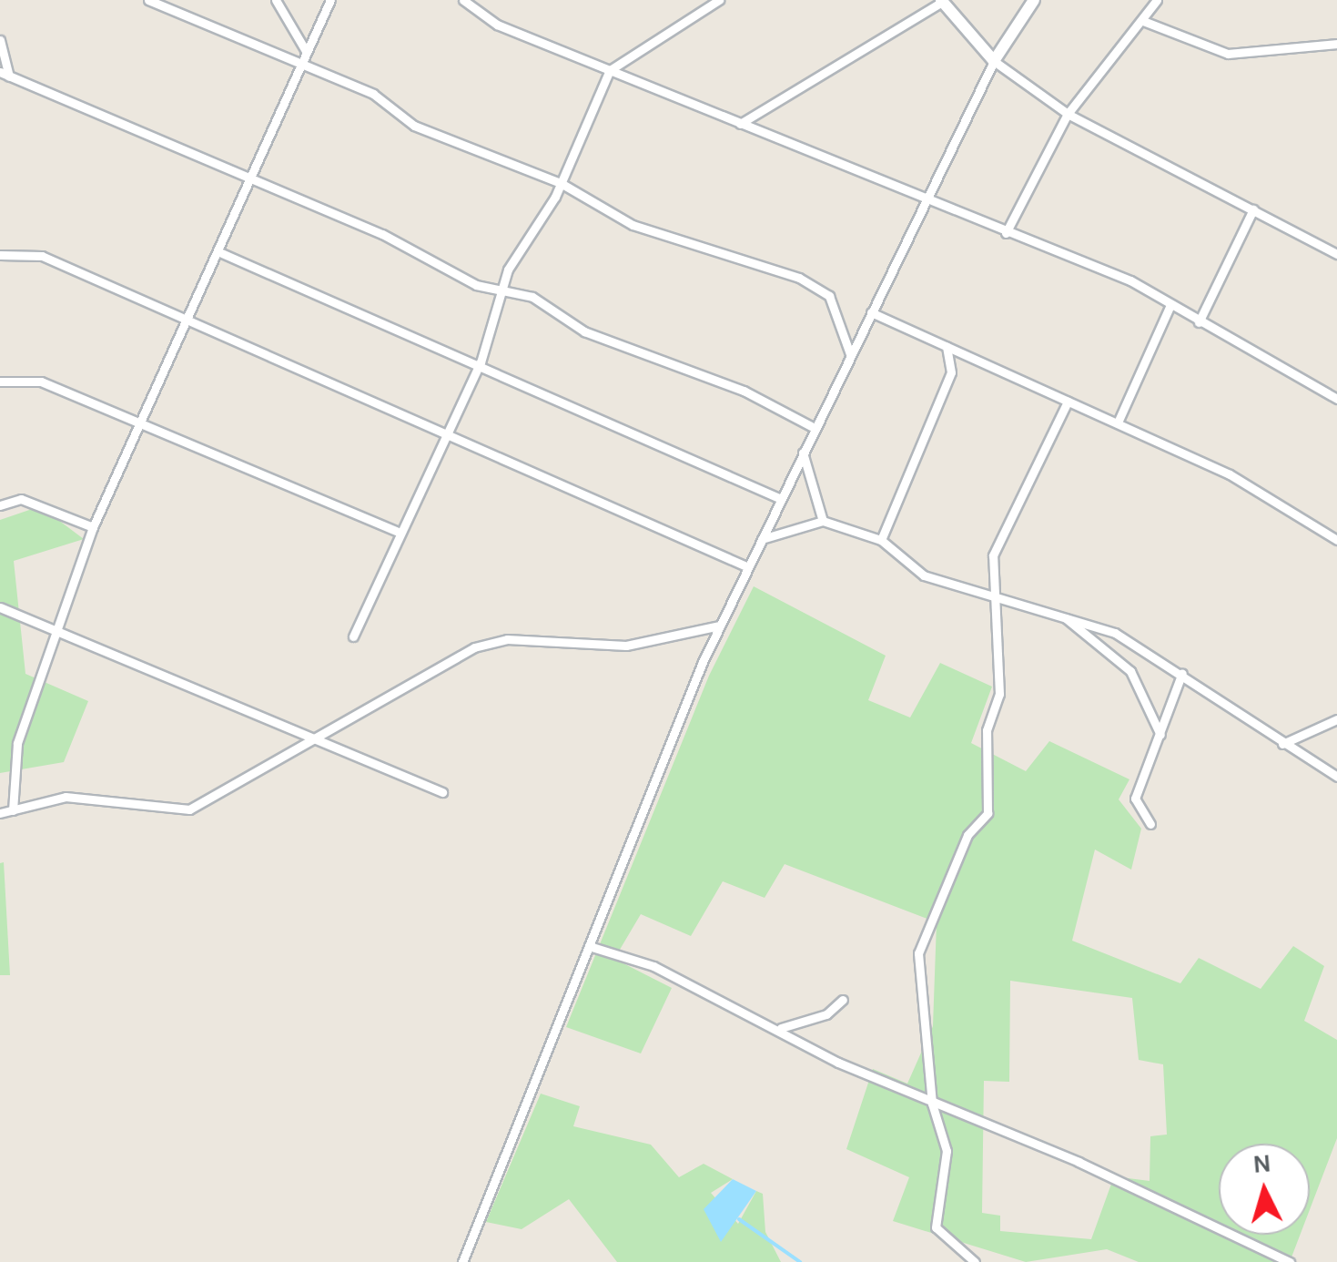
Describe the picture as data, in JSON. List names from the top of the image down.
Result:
{
  "north": "top"
}
